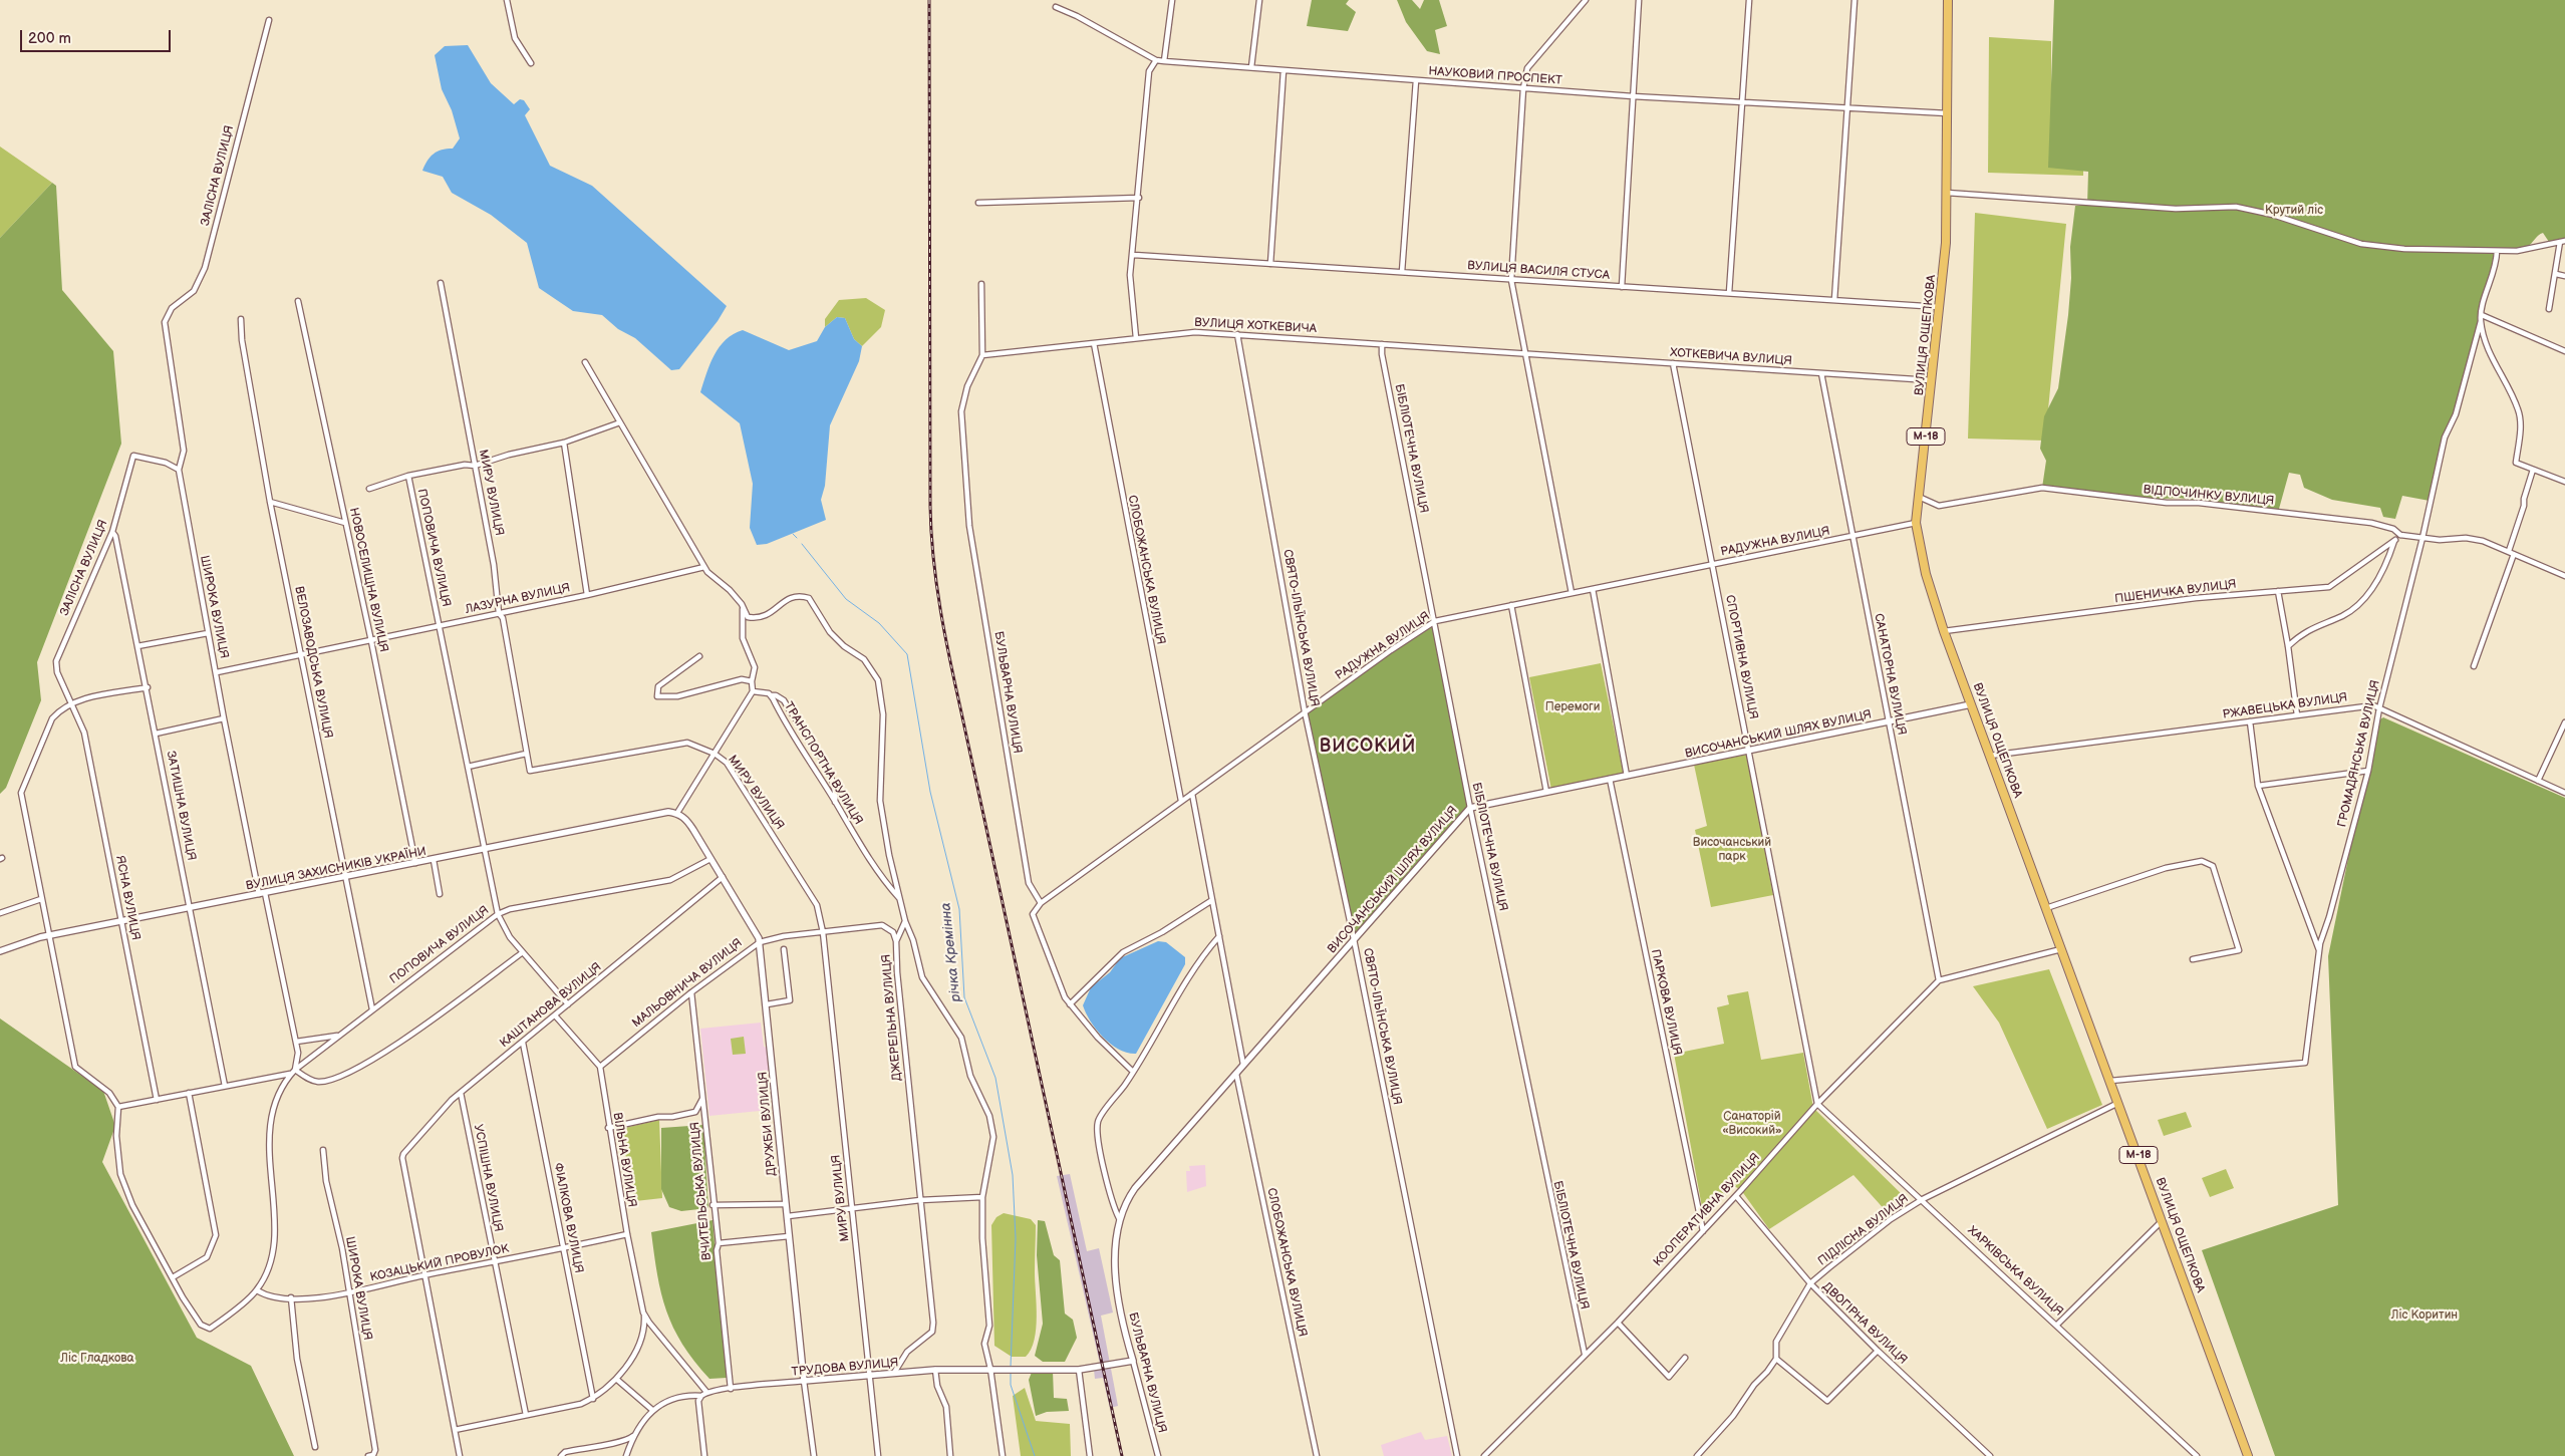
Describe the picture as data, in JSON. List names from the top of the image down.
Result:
{
  "streets": {
    "highway": ["ВУЛИЦЯ ОЩЕПКОВА", "М-18"],
    "street": [
      "НАУКОВИЙ ПРОСПЕКТ",
      "ЗАЛІСНА ВУЛИЦЯ",
      "ВУЛИЦЯ ВАСИЛЯ СТУСА",
      "ВУЛИЦЯ ХОТКЕВИЧА",
      "ХОТКЕВИЧА ВУЛИЦЯ",
      "БІБЛІОТЕЧНА ВУЛИЦЯ",
      "МИРУ ВУЛИЦЯ",
      "ВІДПОЧИНКУ ВУЛИЦЯ",
      "РАДУЖНА ВУЛИЦЯ",
      "ПОПОВИЧА ВУЛИЦЯ",
      "СЛОБОЖАНСЬКА ВУЛИЦЯ",
      "НОВОСЕЛИЩНА ВУЛИЦЯ",
      "ПШЕНИЧКА ВУЛИЦЯ",
      "ЛАЗУРНА ВУЛИЦЯ",
      "ШИРОКА ВУЛИЦЯ",
      "СВЯТО-ІЛЬЇНСЬКА ВУЛИЦЯ",
      "СПОРТИВНА ВУЛИЦЯ",
      "ВЕЛОЗАВОДСЬКА ВУЛИЦЯ",
      "САНАТОРНА ВУЛИЦЯ",
      "БУЛЬВАРНА ВУЛИЦЯ",
      "РЖАВЕЦЬКА ВУЛИЦЯ",
      "ВИСОЧАНСЬКИЙ ШЛЯХ ВУЛИЦЯ",
      "ГРОМАДЯНСЬКА ВУЛИЦЯ",
      "ТРАНСПОРТНА ВУЛИЦЯ",
      "ЗАТИШНА ВУЛИЦЯ",
      "ВУЛИЦЯ ЗАХИСНИКІВ УКРАЇНИ",
      "ЯСНА ВУЛИЦЯ",
      "МАЛЬОВНИЧА ВУЛИЦЯ",
      "ПАРКОВА ВУЛИЦЯ",
      "КАШТАНОВА ВУЛИЦЯ",
      "ДЖЕРЕЛЬНА ВУЛИЦЯ",
      "ДРУЖБИ ВУЛИЦЯ",
      "ВІЛЬНА ВУЛИЦЯ",
      "УСПІШНА ВУЛИЦЯ",
      "ВЧИТЕЛЬСЬКА ВУЛИЦЯ",
      "КООПЕРАТИВНА ВУЛИЦЯ",
      "ФІАЛКОВА ВУЛИЦЯ",
      "ПІДЛІСНА ВУЛИЦЯ",
      "КОЗАЦЬКИЙ ПРОВУЛОК",
      "ХАРКІВСЬКА ВУЛИЦЯ",
      "ДВОГІРНА ВУЛИЦЯ",
      "ТРУДОВА ВУЛИЦЯ"
    ]
  },
  "crossings": [
    ["НАУКОВИЙ ПРОСПЕКТ", "ВУЛИЦЯ ОЩЕПКОВА"],
    ["ЗАЛІСНА ВУЛИЦЯ", "ШИРОКА ВУЛИЦЯ"],
    ["ЗАЛІСНА ВУЛИЦЯ", "ЗАТИШНА ВУЛИЦЯ"],
    ["ЗАЛІСНА ВУЛИЦЯ", "ЯСНА ВУЛИЦЯ"],
    ["ВУЛИЦЯ ВАСИЛЯ СТУСА", "ВУЛИЦЯ ОЩЕПКОВА"],
    ["ВУЛИЦЯ ХОТКЕВИЧА", "ХОТКЕВИЧА ВУЛИЦЯ"],
    ["ВУЛИЦЯ ХОТКЕВИЧА", "БІБЛІОТЕЧНА ВУЛИЦЯ"],
    ["ВУЛИЦЯ ХОТКЕВИЧА", "СЛОБОЖАНСЬКА ВУЛИЦЯ"],
    ["ВУЛИЦЯ ХОТКЕВИЧА", "СВЯТО-ІЛЬЇНСЬКА ВУЛИЦЯ"],
    ["ВУЛИЦЯ ХОТКЕВИЧА", "БУЛЬВАРНА ВУЛИЦЯ"],
    ["ВУЛИЦЯ ОЩЕПКОВА", "ХОТКЕВИЧА ВУЛИЦЯ"],
    ["ВУЛИЦЯ ОЩЕПКОВА", "ВІДПОЧИНКУ ВУЛИЦЯ"],
    ["ВУЛИЦЯ ОЩЕПКОВА", "РАДУЖНА ВУЛИЦЯ"],
    ["ВУЛИЦЯ ОЩЕПКОВА", "ПШЕНИЧКА ВУЛИЦЯ"],
    ["ВУЛИЦЯ ОЩЕПКОВА", "РЖАВЕЦЬКА ВУЛИЦЯ"],
    ["ВУЛИЦЯ ОЩЕПКОВА", "ВИСОЧАНСЬКИЙ ШЛЯХ ВУЛИЦЯ"],
    ["ВУЛИЦЯ ОЩЕПКОВА", "ГРОМАДЯНСЬКА ВУЛИЦЯ"],
    ["ВУЛИЦЯ ОЩЕПКОВА", "ПІДЛІСНА ВУЛИЦЯ"],
    ["ХОТКЕВИЧА ВУЛИЦЯ", "СПОРТИВНА ВУЛИЦЯ"],
    ["ХОТКЕВИЧА ВУЛИЦЯ", "САНАТОРНА ВУЛИЦЯ"],
    ["БІБЛІОТЕЧНА ВУЛИЦЯ", "РАДУЖНА ВУЛИЦЯ"],
    ["БІБЛІОТЕЧНА ВУЛИЦЯ", "ВИСОЧАНСЬКИЙ ШЛЯХ ВУЛИЦЯ"],
    ["БІБЛІОТЕЧНА ВУЛИЦЯ", "КООПЕРАТИВНА ВУЛИЦЯ"],
    ["МИРУ ВУЛИЦЯ", "ЛАЗУРНА ВУЛИЦЯ"],
    ["МИРУ ВУЛИЦЯ", "МАЛЬОВНИЧА ВУЛИЦЯ"],
    ["МИРУ ВУЛИЦЯ", "ТРУДОВА ВУЛИЦЯ"],
    ["РАДУЖНА ВУЛИЦЯ", "СЛОБОЖАНСЬКА ВУЛИЦЯ"],
    ["РАДУЖНА ВУЛИЦЯ", "СВЯТО-ІЛЬЇНСЬКА ВУЛИЦЯ"],
    ["РАДУЖНА ВУЛИЦЯ", "СПОРТИВНА ВУЛИЦЯ"],
    ["РАДУЖНА ВУЛИЦЯ", "САНАТОРНА ВУЛИЦЯ"],
    ["РАДУЖНА ВУЛИЦЯ", "БУЛЬВАРНА ВУЛИЦЯ"],
    ["ПОПОВИЧА ВУЛИЦЯ", "ЛАЗУРНА ВУЛИЦЯ"],
    ["ПОПОВИЧА ВУЛИЦЯ", "ШИРОКА ВУЛИЦЯ"],
    ["ПОПОВИЧА ВУЛИЦЯ", "ВЕЛОЗАВОДСЬКА ВУЛИЦЯ"],
    ["ПОПОВИЧА ВУЛИЦЯ", "ВУЛИЦЯ ЗАХИСНИКІВ УКРАЇНИ"],
    ["ПОПОВИЧА ВУЛИЦЯ", "КОЗАЦЬКИЙ ПРОВУЛОК"],
    ["СЛОБОЖАНСЬКА ВУЛИЦЯ", "ВИСОЧАНСЬКИЙ ШЛЯХ ВУЛИЦЯ"],
    ["НОВОСЕЛИЩНА ВУЛИЦЯ", "ЛАЗУРНА ВУЛИЦЯ"],
    ["НОВОСЕЛИЩНА ВУЛИЦЯ", "ВУЛИЦЯ ЗАХИСНИКІВ УКРАЇНИ"],
    ["ЛАЗУРНА ВУЛИЦЯ", "ШИРОКА ВУЛИЦЯ"],
    ["ЛАЗУРНА ВУЛИЦЯ", "ВЕЛОЗАВОДСЬКА ВУЛИЦЯ"],
    ["ШИРОКА ВУЛИЦЯ", "ВУЛИЦЯ ЗАХИСНИКІВ УКРАЇНИ"],
    ["ШИРОКА ВУЛИЦЯ", "КОЗАЦЬКИЙ ПРОВУЛОК"],
    ["СВЯТО-ІЛЬЇНСЬКА ВУЛИЦЯ", "ВИСОЧАНСЬКИЙ ШЛЯХ ВУЛИЦЯ"],
    ["СПОРТИВНА ВУЛИЦЯ", "ВИСОЧАНСЬКИЙ ШЛЯХ ВУЛИЦЯ"],
    ["СПОРТИВНА ВУЛИЦЯ", "КООПЕРАТИВНА ВУЛИЦЯ"],
    ["СПОРТИВНА ВУЛИЦЯ", "ХАРКІВСЬКА ВУЛИЦЯ"],
    ["ВЕЛОЗАВОДСЬКА ВУЛИЦЯ", "ВУЛИЦЯ ЗАХИСНИКІВ УКРАЇНИ"],
    ["САНАТОРНА ВУЛИЦЯ", "ВИСОЧАНСЬКИЙ ШЛЯХ ВУЛИЦЯ"],
    ["САНАТОРНА ВУЛИЦЯ", "КООПЕРАТИВНА ВУЛИЦЯ"],
    ["БУЛЬВАРНА ВУЛИЦЯ", "ВИСОЧАНСЬКИЙ ШЛЯХ ВУЛИЦЯ"],
    ["БУЛЬВАРНА ВУЛИЦЯ", "ТРУДОВА ВУЛИЦЯ"],
    ["РЖАВЕЦЬКА ВУЛИЦЯ", "ГРОМАДЯНСЬКА ВУЛИЦЯ"],
    ["ВИСОЧАНСЬКИЙ ШЛЯХ ВУЛИЦЯ", "ПАРКОВА ВУЛИЦЯ"],
    ["ЗАТИШНА ВУЛИЦЯ", "ВУЛИЦЯ ЗАХИСНИКІВ УКРАЇНИ"],
    ["ВУЛИЦЯ ЗАХИСНИКІВ УКРАЇНИ", "ЯСНА ВУЛИЦЯ"],
    ["ВУЛИЦЯ ЗАХИСНИКІВ УКРАЇНИ", "ДРУЖБИ ВУЛИЦЯ"],
    ["МАЛЬОВНИЧА ВУЛИЦЯ", "ДЖЕРЕЛЬНА ВУЛИЦЯ"],
    ["МАЛЬОВНИЧА ВУЛИЦЯ", "ДРУЖБИ ВУЛИЦЯ"],
    ["МАЛЬОВНИЧА ВУЛИЦЯ", "ВІЛЬНА ВУЛИЦЯ"],
    ["МАЛЬОВНИЧА ВУЛИЦЯ", "ВЧИТЕЛЬСЬКА ВУЛИЦЯ"],
    ["ПАРКОВА ВУЛИЦЯ", "КООПЕРАТИВНА ВУЛИЦЯ"],
    ["КАШТАНОВА ВУЛИЦЯ", "ДРУЖБИ ВУЛИЦЯ"],
    ["КАШТАНОВА ВУЛИЦЯ", "УСПІШНА ВУЛИЦЯ"],
    ["КАШТАНОВА ВУЛИЦЯ", "ФІАЛКОВА ВУЛИЦЯ"],
    ["КАШТАНОВА ВУЛИЦЯ", "КОЗАЦЬКИЙ ПРОВУЛОК"],
    ["ДЖЕРЕЛЬНА ВУЛИЦЯ", "ТРУДОВА ВУЛИЦЯ"],
    ["ДРУЖБИ ВУЛИЦЯ", "ТРУДОВА ВУЛИЦЯ"],
    ["ВІЛЬНА ВУЛИЦЯ", "КОЗАЦЬКИЙ ПРОВУЛОК"],
    ["ВІЛЬНА ВУЛИЦЯ", "ТРУДОВА ВУЛИЦЯ"],
    ["УСПІШНА ВУЛИЦЯ", "КОЗАЦЬКИЙ ПРОВУЛОК"],
    ["ВЧИТЕЛЬСЬКА ВУЛИЦЯ", "ТРУДОВА ВУЛИЦЯ"],
    ["КООПЕРАТИВНА ВУЛИЦЯ", "ХАРКІВСЬКА ВУЛИЦЯ"],
    ["КООПЕРАТИВНА ВУЛИЦЯ", "ДВОГІРНА ВУЛИЦЯ"],
    ["ФІАЛКОВА ВУЛИЦЯ", "КОЗАЦЬКИЙ ПРОВУЛОК"],
    ["ПІДЛІСНА ВУЛИЦЯ", "ХАРКІВСЬКА ВУЛИЦЯ"],
    ["ПІДЛІСНА ВУЛИЦЯ", "ДВОГІРНА ВУЛИЦЯ"]
  ],
  "districts": ["ВИСОКИЙ"],
  "water": ["річка Кремінна"],
  "parks": [
    "Крутий ліс",
    "Перемоги",
    "Височанський парк",
    "Санаторій «Високий»",
    "Ліс Коритин",
    "Ліс Гладкова"
  ],
  "scale_bar": "200 m"
}
